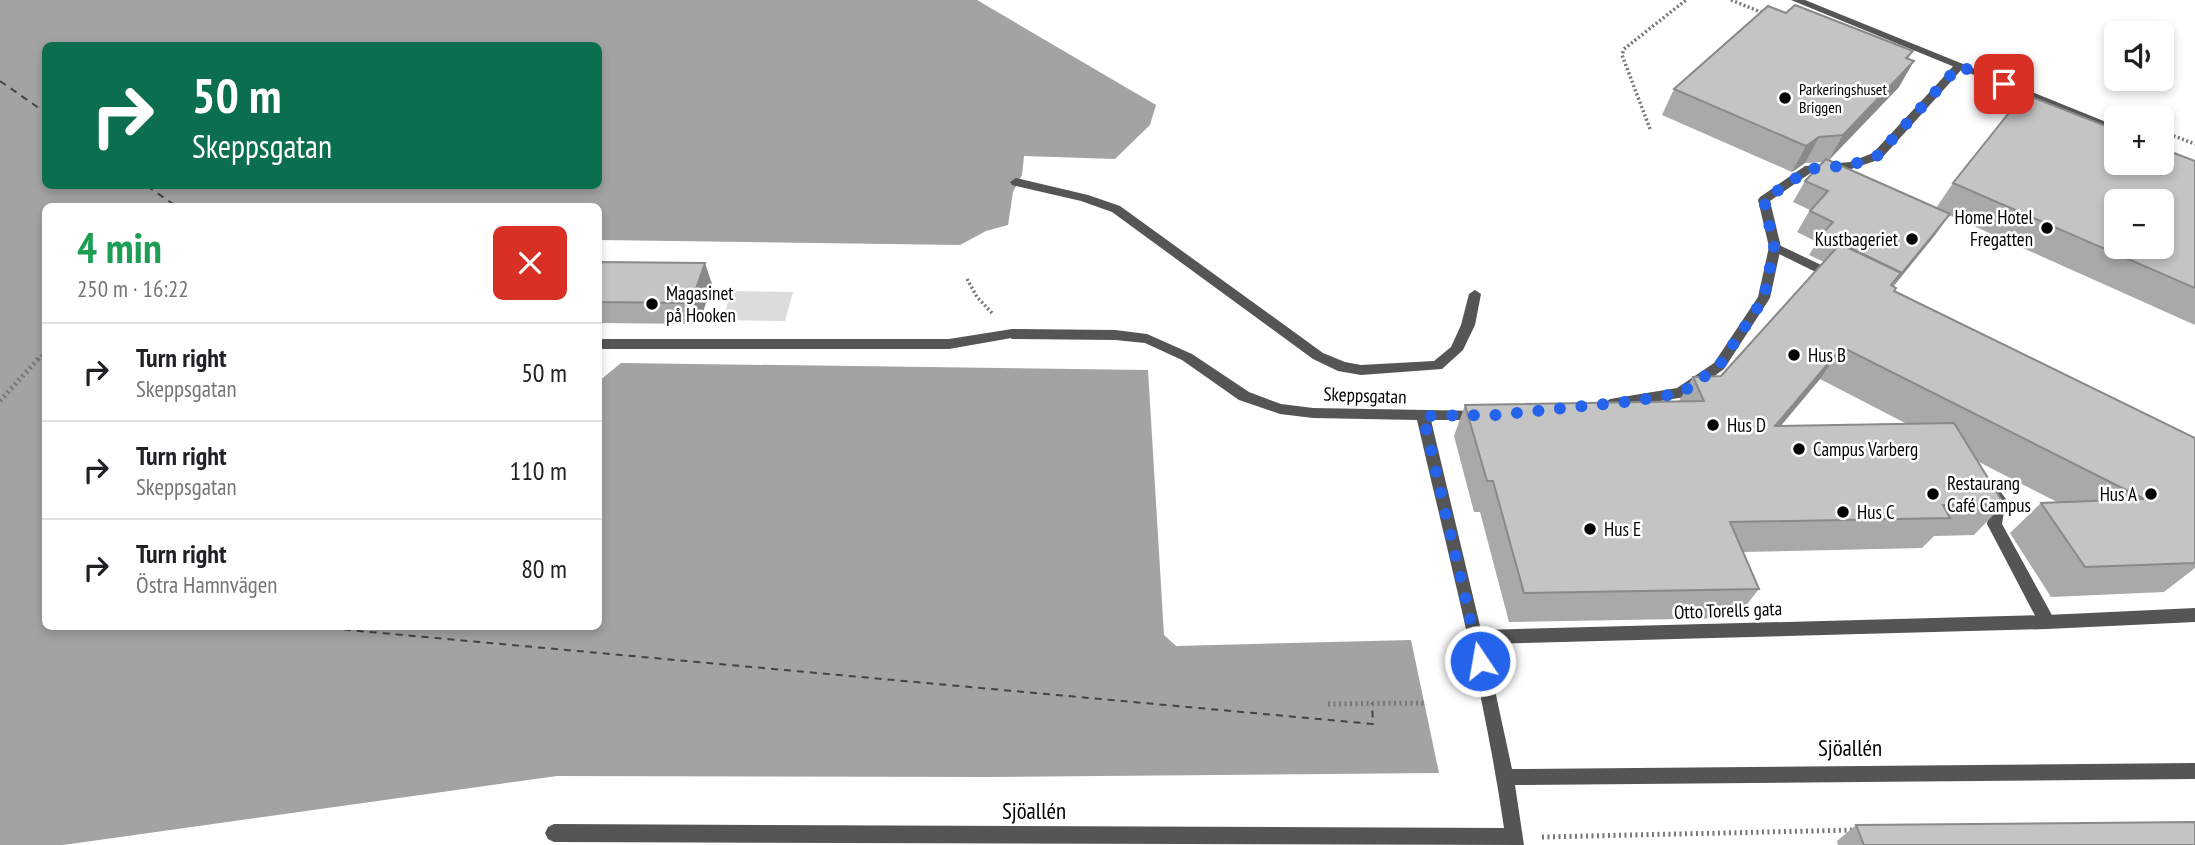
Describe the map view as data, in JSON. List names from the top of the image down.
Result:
{
  "streets": {
    "street": ["Skeppsgatan", "Otto Torells gata", "Sjöallén"]
  },
  "places": [
    "Parkeringshuset Briggen",
    "Home Hotel Fregatten",
    "Kustbageriet",
    "Magasinet på Hooken",
    "Hus B",
    "Hus D",
    "Campus Varberg",
    "Restaurang Café Campus",
    "Hus A",
    "Hus C",
    "Hus E"
  ],
  "page": {
    "map_buttons": ["+", "−"],
    "turn": ["50 m", "Skeppsgatan"],
    "heading": ["4 min", "250 m · 16:22"],
    "list": [
      {
        "name": "Turn right",
        "note": "Skeppsgatan",
        "value": "50 m"
      },
      {
        "name": "Turn right",
        "note": "Skeppsgatan",
        "value": "110 m"
      },
      {
        "name": "Turn right",
        "note": "Östra Hamnvägen",
        "value": "80 m"
      }
    ]
  }
}
